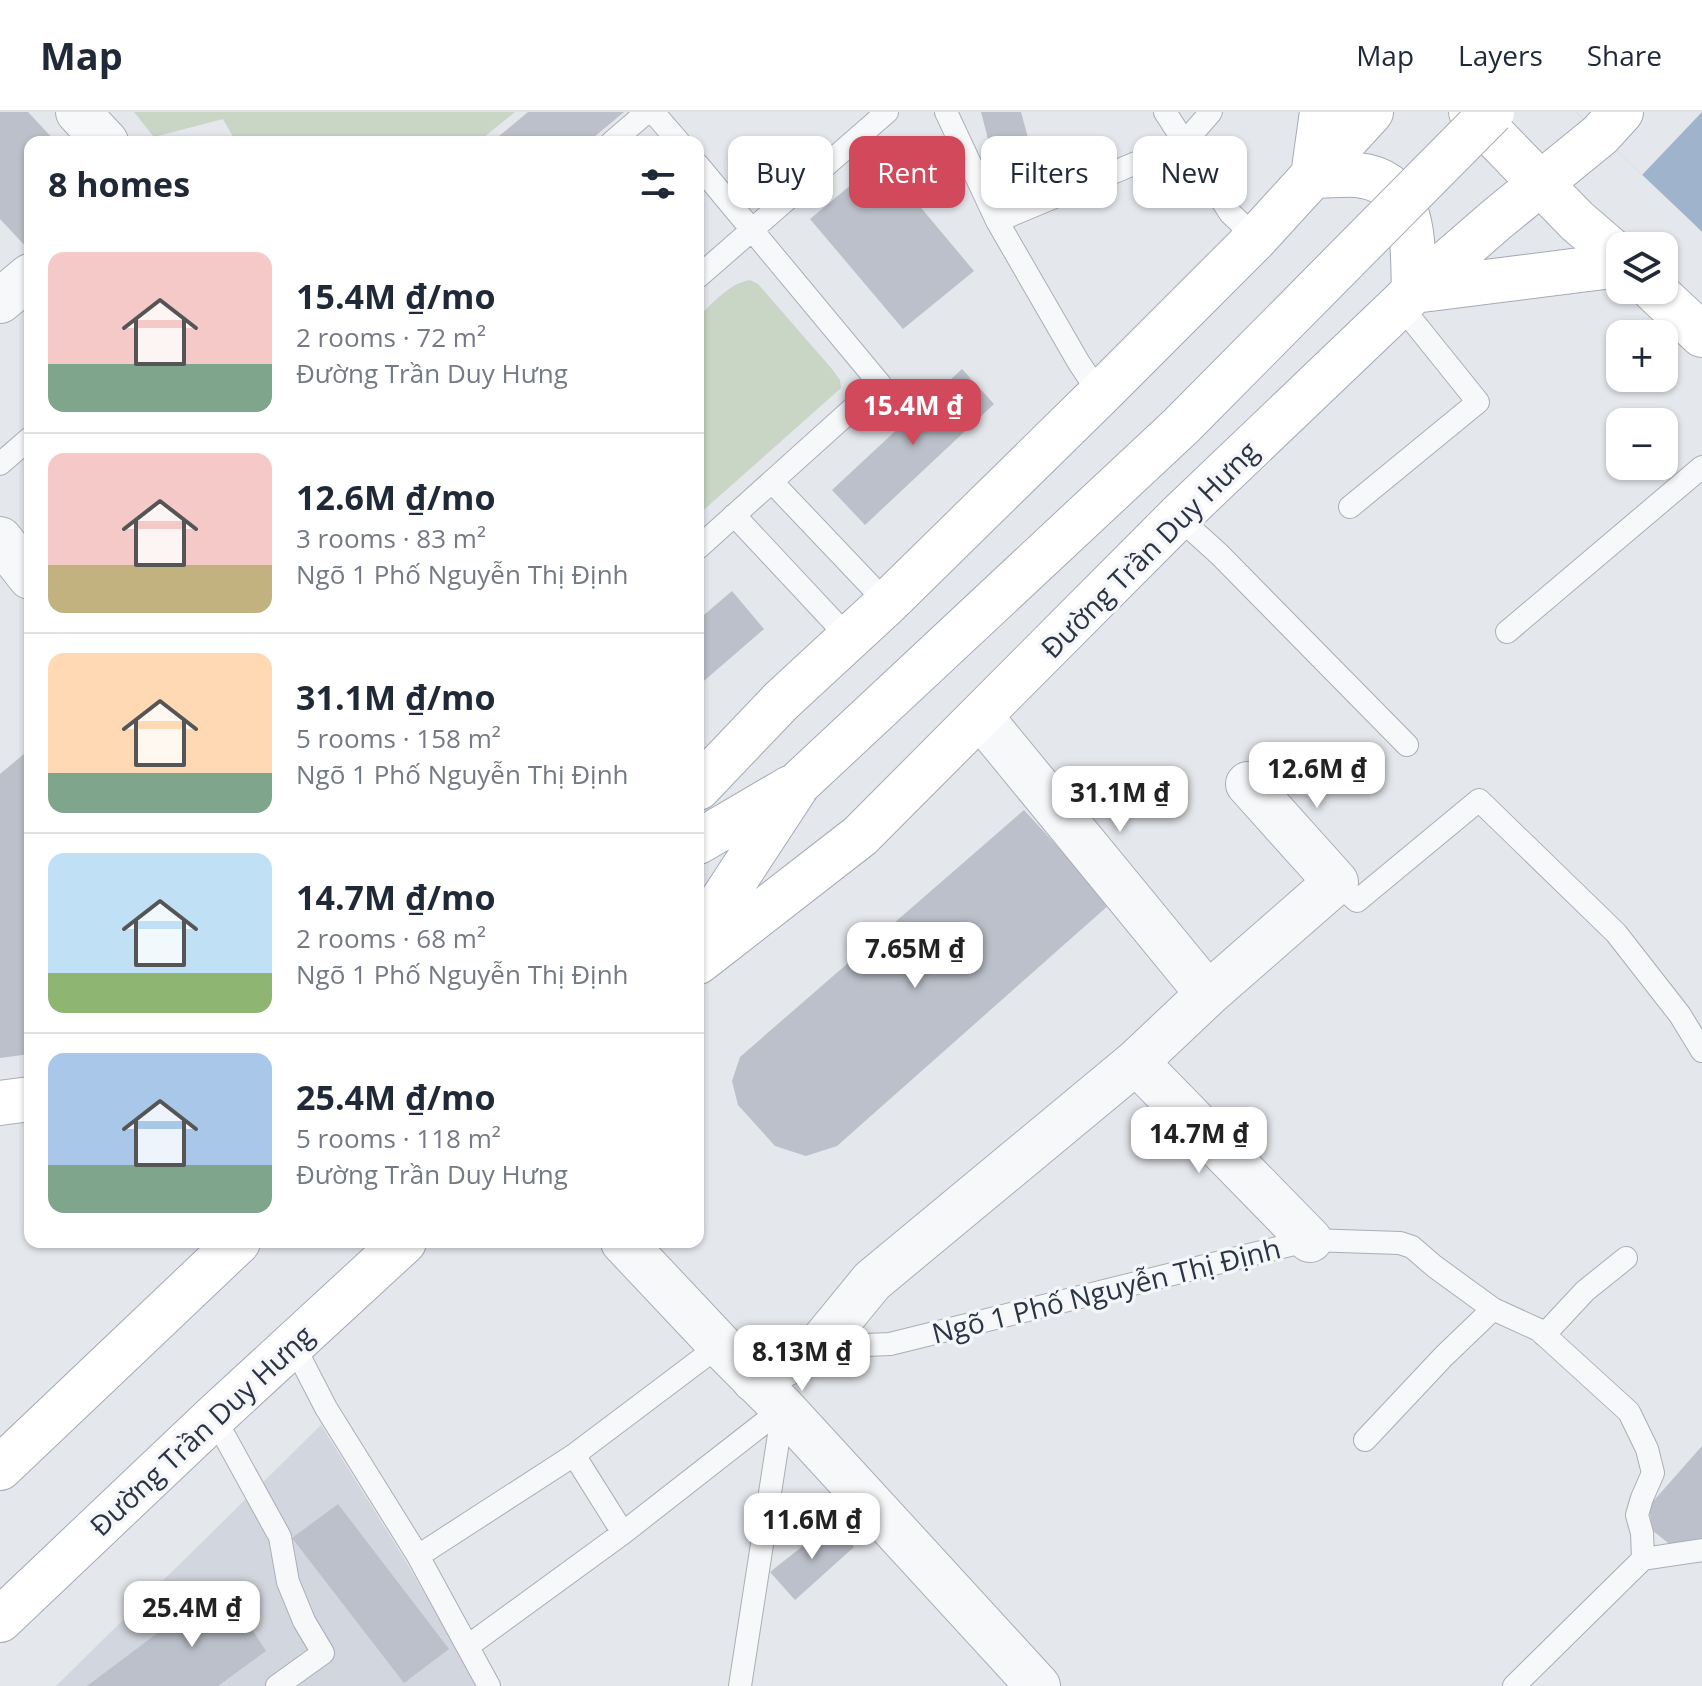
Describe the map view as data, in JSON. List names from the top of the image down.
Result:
{
  "streets": {
    "main road": ["Đường Trần Duy Hưng"],
    "lane": ["Ngõ 1 Phố Nguyễn Thị Định"]
  },
  "page": {
    "header": "Map",
    "nav": ["Map", "Layers", "Share"],
    "chip": [
      "Buy",
      "Rent",
      "Filters",
      "New"
    ],
    "heading": "8 homes",
    "map_buttons": ["+", "−"],
    "list": [
      {
        "name": "15.4M ₫/mo",
        "note": "2 rooms · 72 m² · Đường Trần Duy Hưng"
      },
      {
        "name": "12.6M ₫/mo",
        "note": "3 rooms · 83 m² · Ngõ 1 Phố Nguyễn Thị Định"
      },
      {
        "name": "31.1M ₫/mo",
        "note": "5 rooms · 158 m² · Ngõ 1 Phố Nguyễn Thị Định"
      },
      {
        "name": "14.7M ₫/mo",
        "note": "2 rooms · 68 m² · Ngõ 1 Phố Nguyễn Thị Định"
      },
      {
        "name": "25.4M ₫/mo",
        "note": "5 rooms · 118 m² · Đường Trần Duy Hưng"
      }
    ],
    "price": [
      "15.4M ₫",
      "12.6M ₫",
      "31.1M ₫",
      "7.65M ₫",
      "14.7M ₫",
      "8.13M ₫",
      "11.6M ₫",
      "25.4M ₫"
    ]
  }
}
